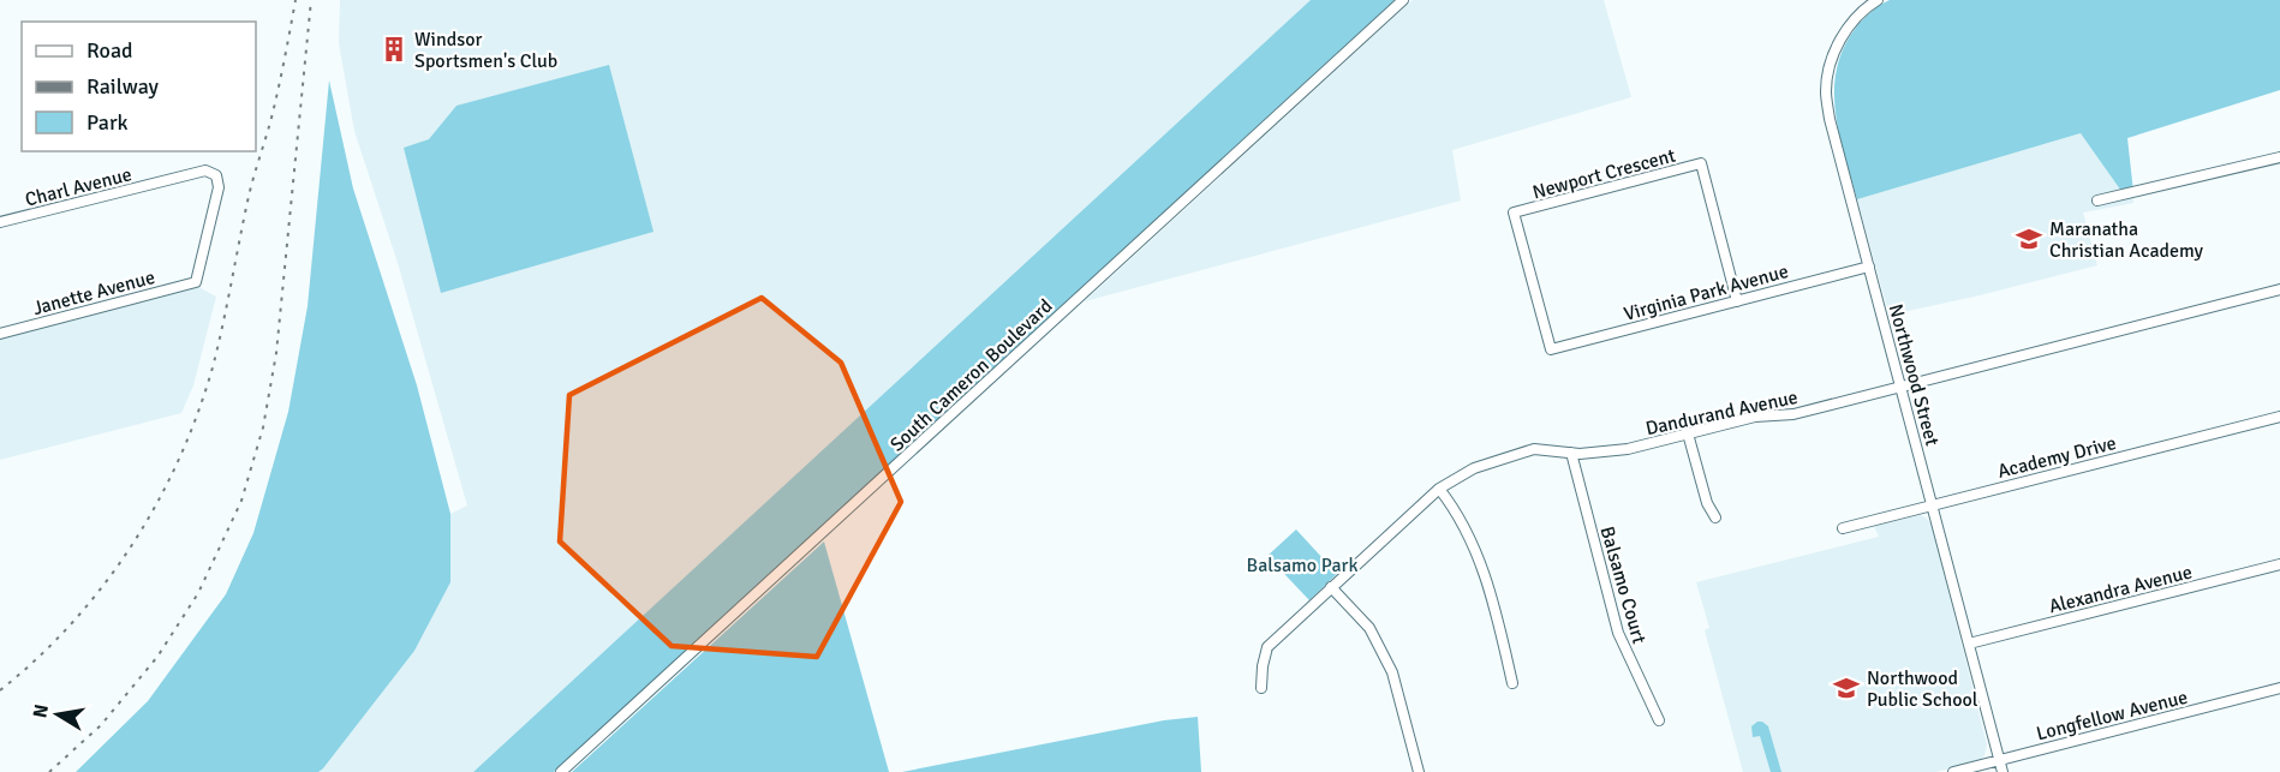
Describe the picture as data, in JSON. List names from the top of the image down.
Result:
{
  "streets": {
    "street": [
      "Newport Crescent",
      "Charl Avenue",
      "Janette Avenue",
      "Virginia Park Avenue",
      "South Cameron Boulevard",
      "Northwood Street",
      "Dandurand Avenue",
      "Academy Drive",
      "Balsamo Court",
      "Alexandra Avenue",
      "Longfellow Avenue"
    ]
  },
  "crossings": [
    ["Newport Crescent", "Virginia Park Avenue"],
    ["Charl Avenue", "Janette Avenue"],
    ["Virginia Park Avenue", "Northwood Street"],
    ["Northwood Street", "Dandurand Avenue"],
    ["Northwood Street", "Academy Drive"],
    ["Northwood Street", "Alexandra Avenue"],
    ["Northwood Street", "Longfellow Avenue"],
    ["Dandurand Avenue", "Balsamo Court"]
  ],
  "parks": ["Balsamo Park"],
  "places": {
    "building": ["Windsor Sportsmen's Club"],
    "school or university": ["Maranatha Christian Academy", "Northwood Public School"]
  },
  "legend": ["Road", "Railway", "Park"],
  "north": "left"
}
